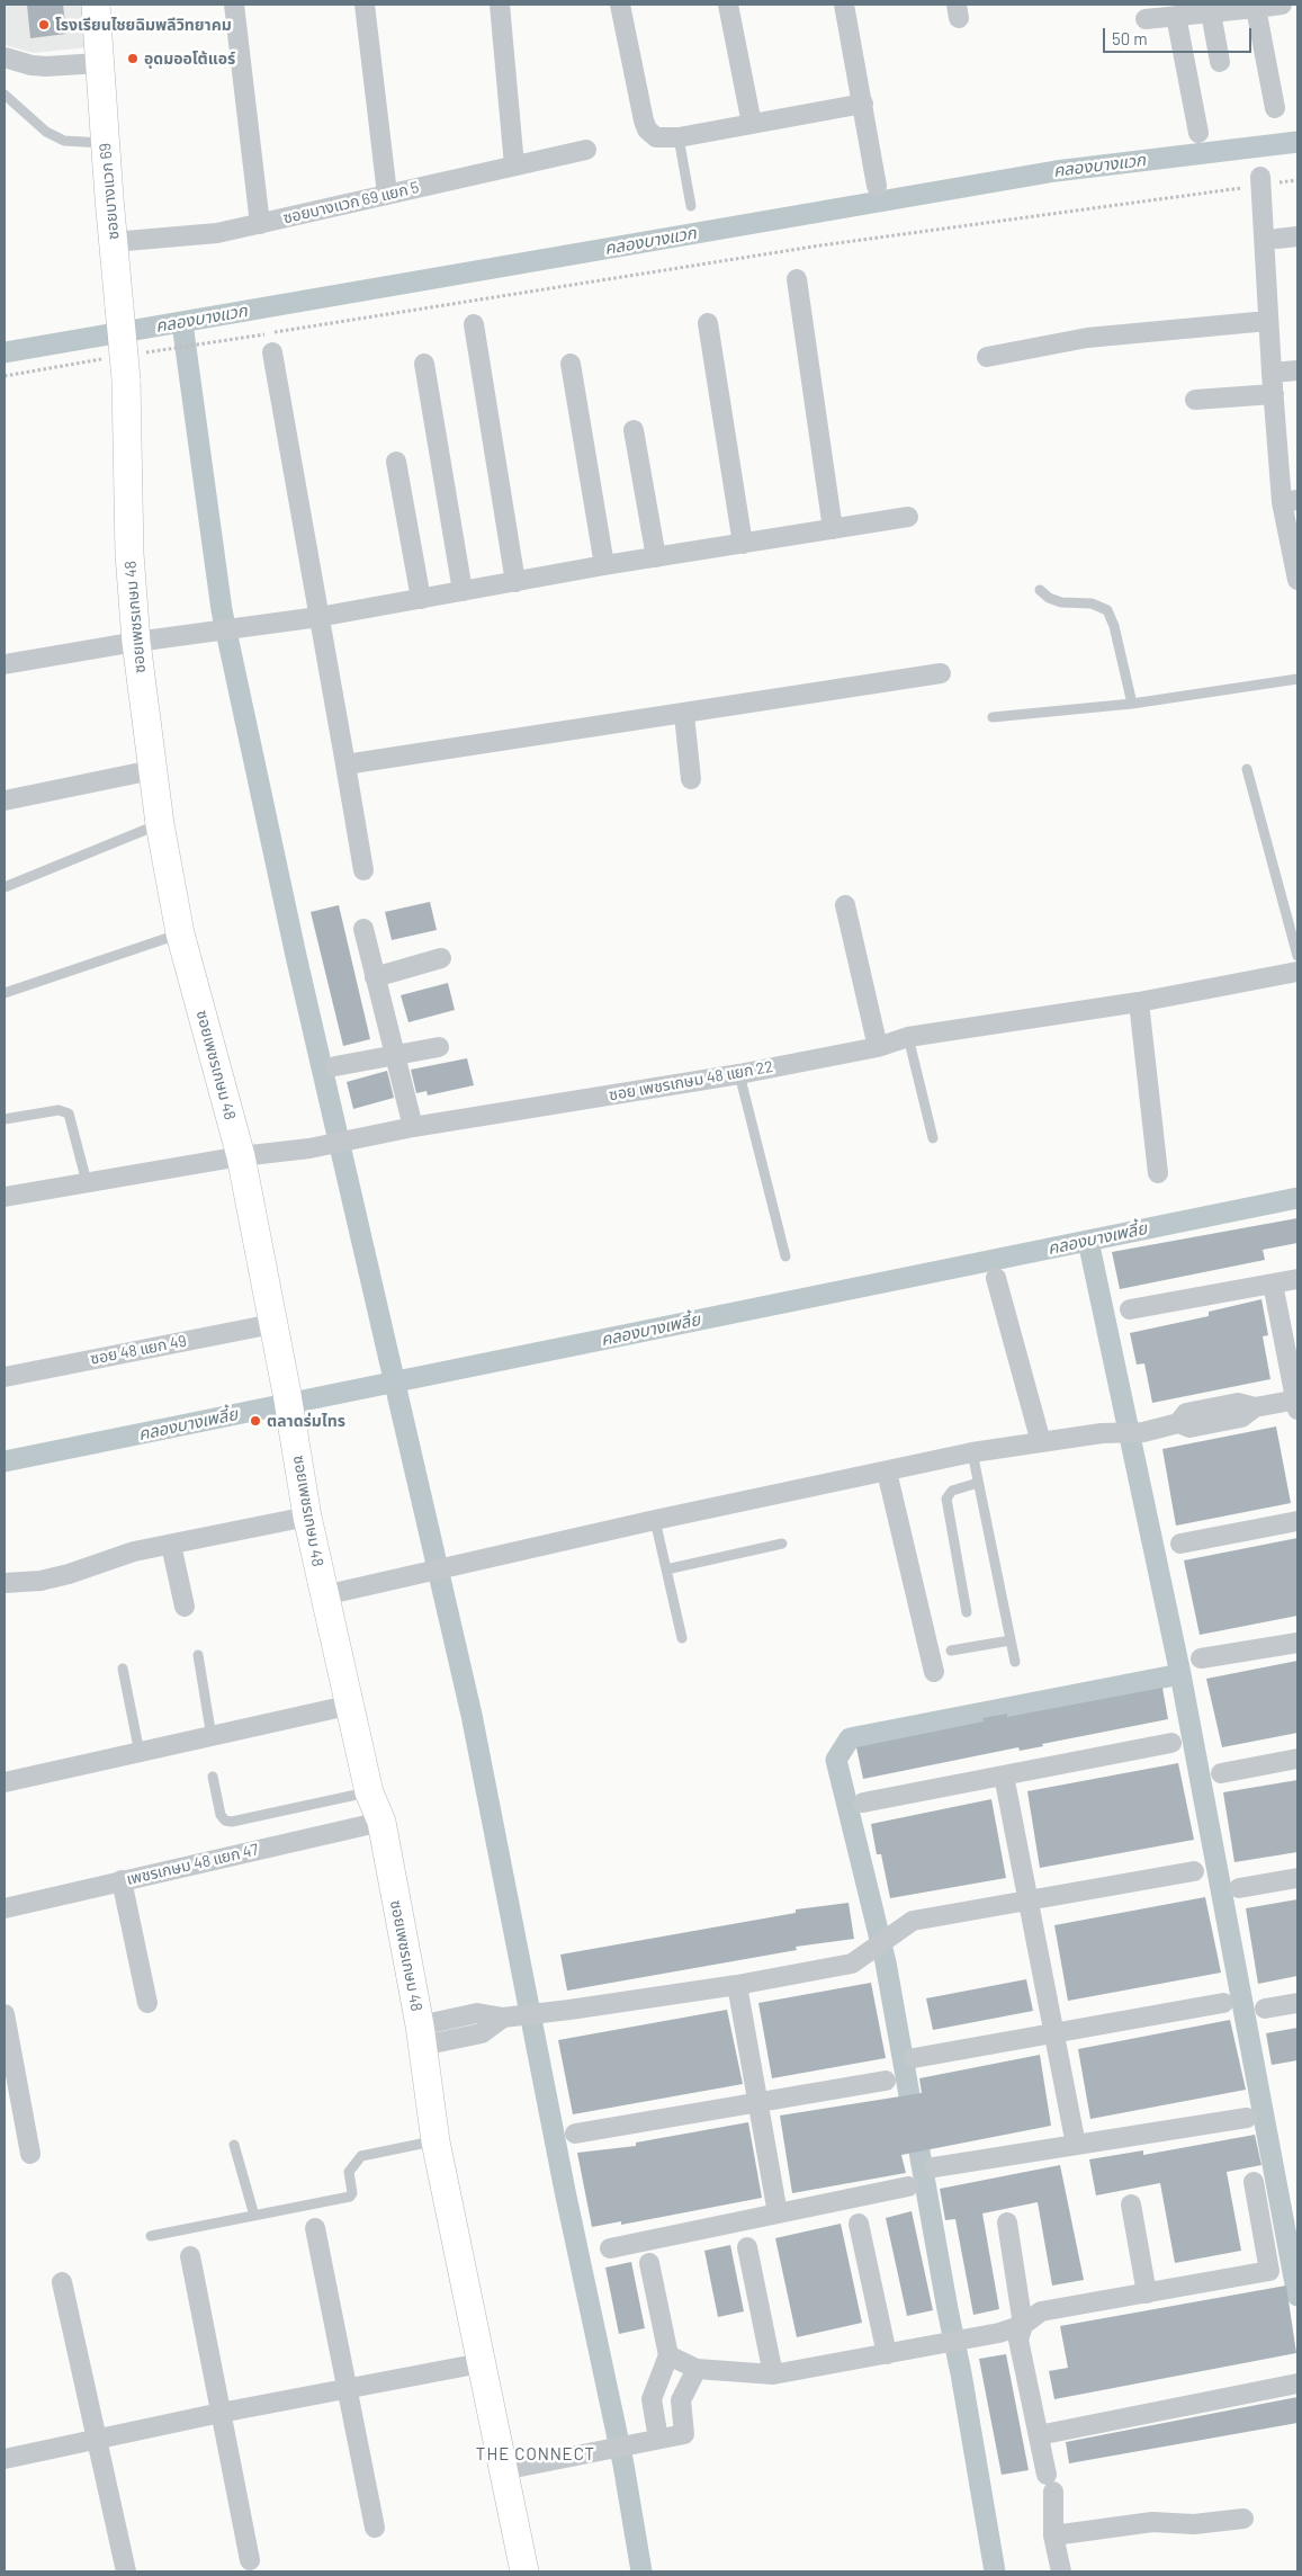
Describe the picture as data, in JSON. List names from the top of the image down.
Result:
{
  "streets": {
    "street": [
      "ซอยบางแวก 69",
      "ซอยบางแวก 69 แยก 5",
      "ซอยเพชรเกษม 48",
      "ซอย เพชรเกษม 48 แยก 22",
      "ซอย 48 แยก 49",
      "เพชรเกษม 48 แยก 47"
    ]
  },
  "crossings": [
    ["ซอยบางแวก 69", "ซอยบางแวก 69 แยก 5"],
    ["ซอยบางแวก 69", "ซอยเพชรเกษม 48"],
    ["ซอยเพชรเกษม 48", "ซอย เพชรเกษม 48 แยก 22"],
    ["ซอยเพชรเกษม 48", "ซอย 48 แยก 49"],
    ["ซอยเพชรเกษม 48", "เพชรเกษม 48 แยก 47"]
  ],
  "districts": ["THE CONNECT"],
  "water": ["คลองบางแวก", "คลองบางเพลี้ย"],
  "places": ["โรงเรียนไชยฉิมพลีวิทยาคม", "อุดมออโต้แอร์", "ตลาดร่มไทร"],
  "scale_bar": "50 m"
}
